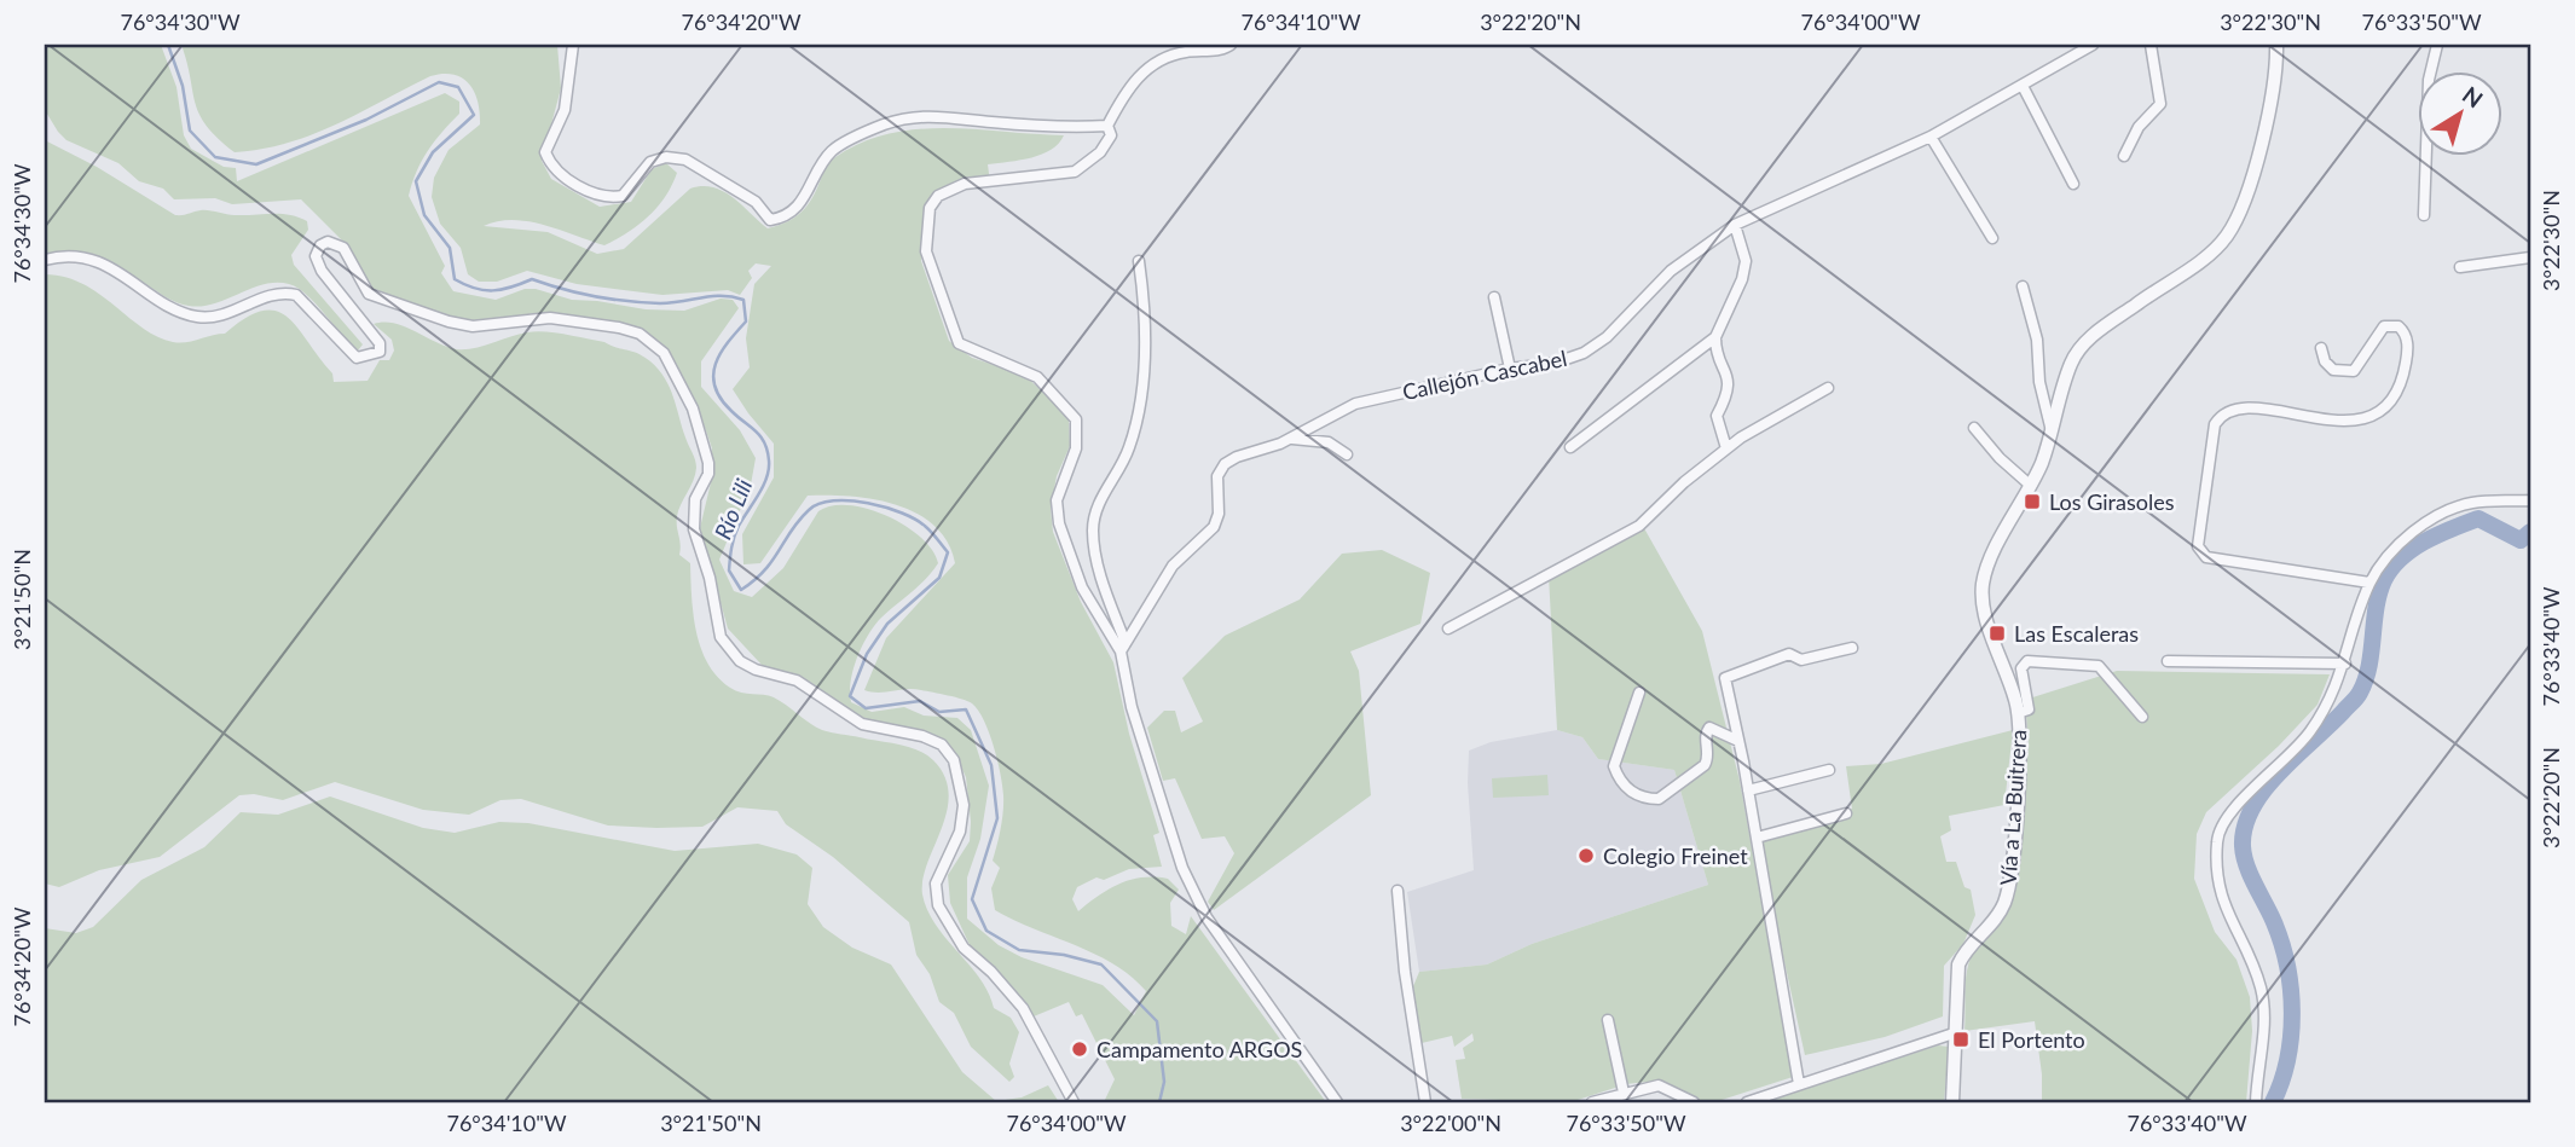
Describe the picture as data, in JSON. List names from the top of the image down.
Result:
{
  "streets": {
    "street": ["Callejón Cascabel", "Vía a La Buitrera"]
  },
  "water": ["Río Lili"],
  "places": {
    "transit": ["Los Girasoles", "Las Escaleras", "El Portento"],
    "other": ["Colegio Freinet", "Campamento ARGOS"]
  },
  "north": "top right",
  "coordinates": [
    "76°34'30\"W",
    "76°34'20\"W",
    "76°34'10\"W",
    "3°22'20\"N",
    "76°34'00\"W",
    "3°22'30\"N",
    "76°33'50\"W",
    "3°21'50\"N",
    "76°33'40\"W",
    "3°22'00\"N"
  ]
}
